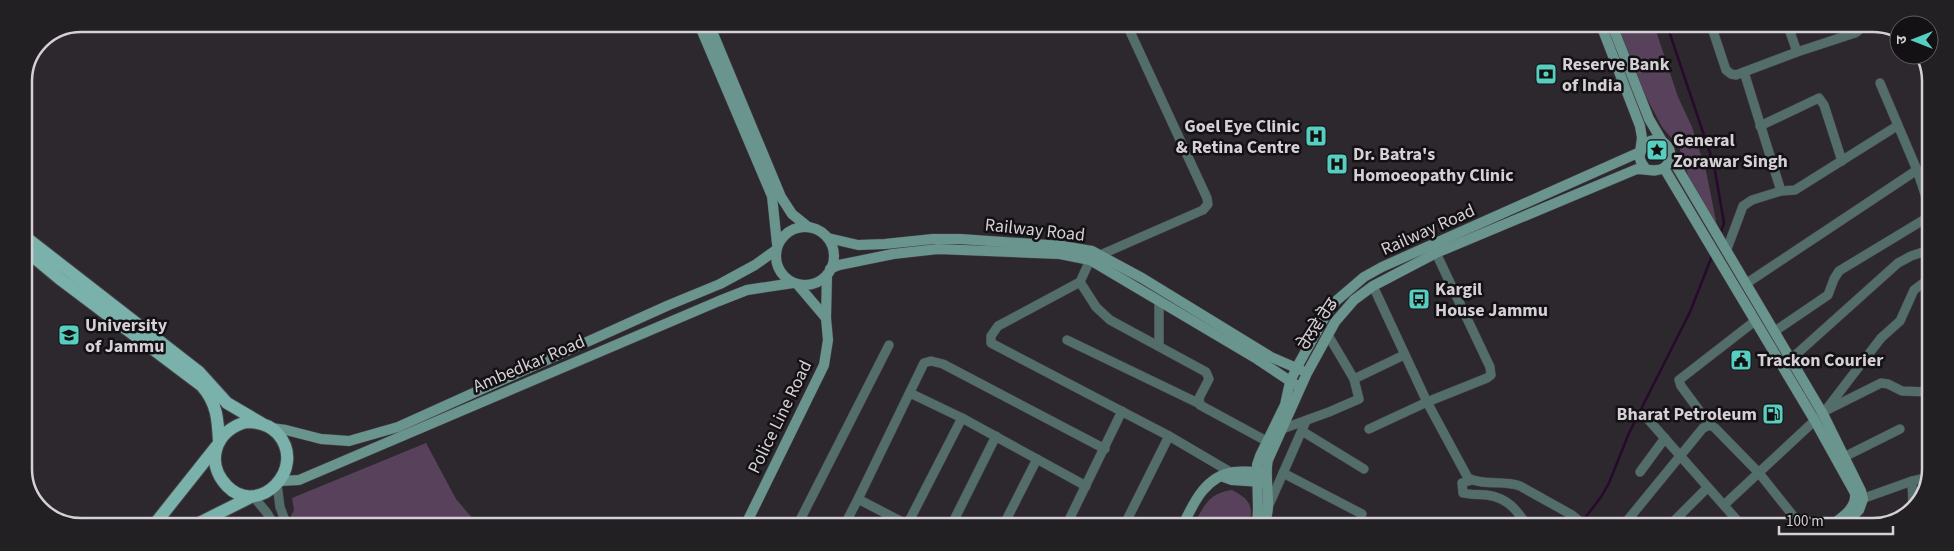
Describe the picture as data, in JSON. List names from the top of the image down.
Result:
{
  "streets": {
    "main road": [
      "Railway Road",
      "ਰੇਲਵੇ ਰੋਡ",
      "Ambedkar Road",
      "Police Line Road"
    ]
  },
  "crossings": [
    ["Railway Road", "ਰੇਲਵੇ ਰੋਡ"],
    ["Railway Road", "Ambedkar Road"],
    ["Railway Road", "Police Line Road"],
    ["Ambedkar Road", "Police Line Road"]
  ],
  "places": {
    "bank": ["Reserve Bank of India"],
    "hospital": ["Goel Eye Clinic & Retina Centre", "Dr. Batra's Homoeopathy Clinic"],
    "place": ["General Zorawar Singh"],
    "bus stop": ["Kargil House Jammu"],
    "school or university": ["University of Jammu"],
    "public building": ["Trackon Courier"],
    "fuel station": ["Bharat Petroleum"]
  },
  "scale_bar": "100 m",
  "north": "left"
}
